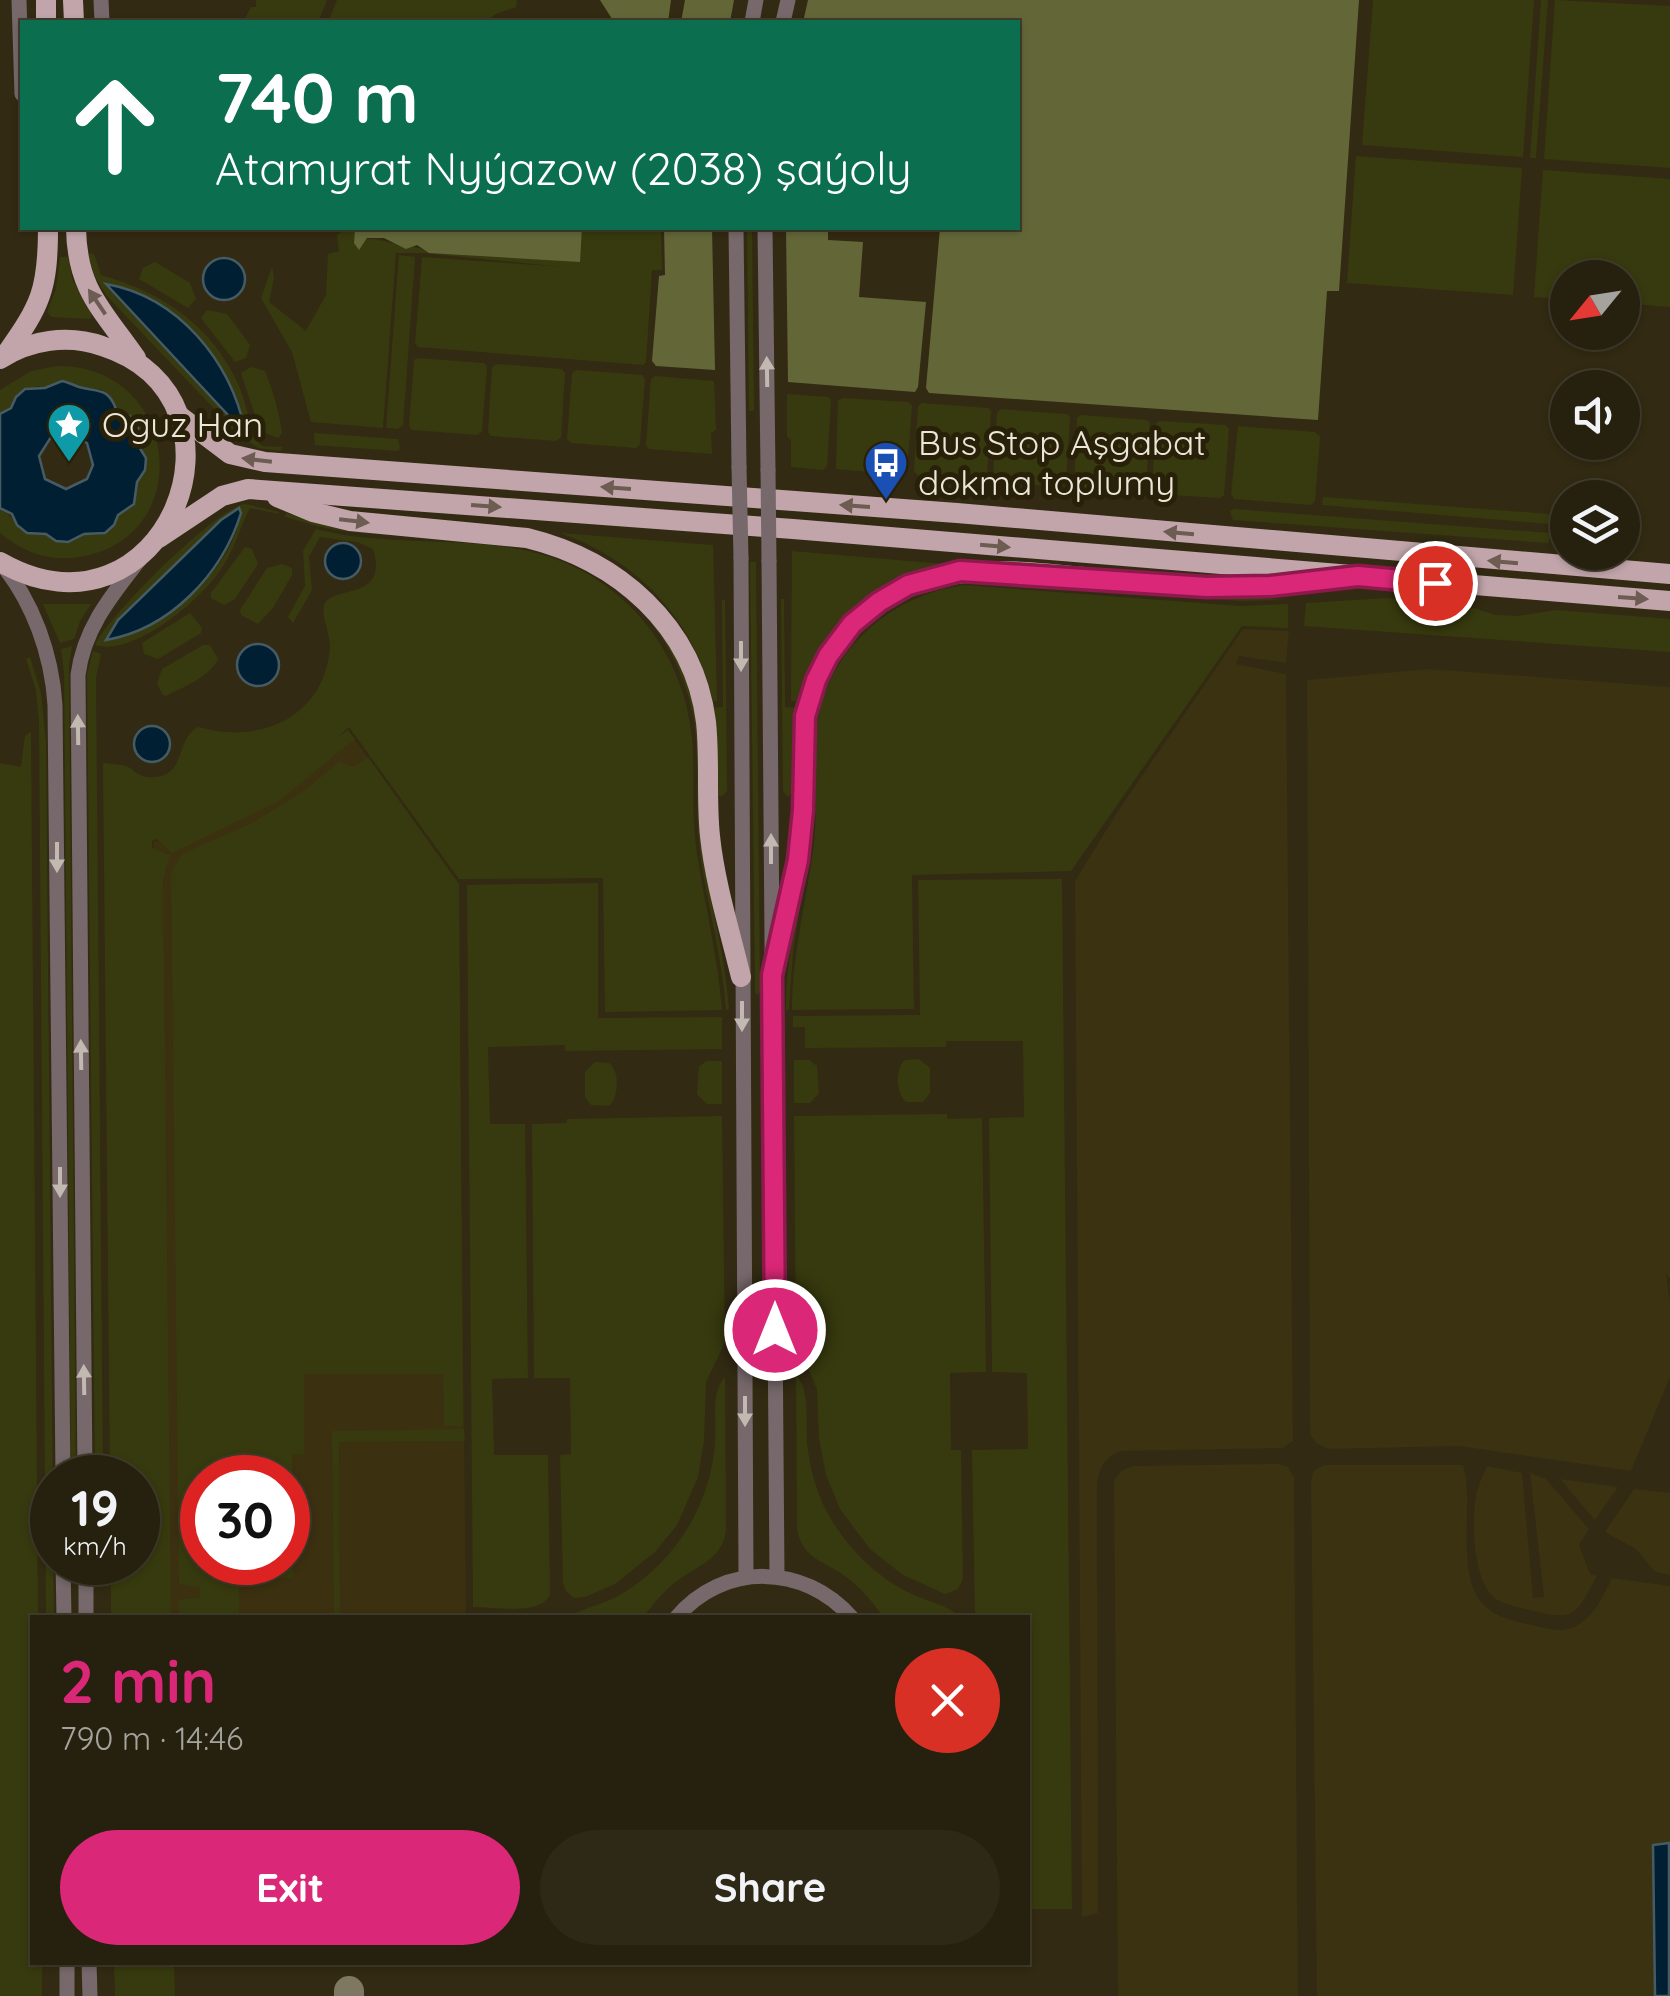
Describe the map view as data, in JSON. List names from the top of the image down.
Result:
{
  "places": {
    "place": ["Oguz Han"],
    "bus stop": ["Bus Stop Aşgabat dokma toplumy"]
  },
  "north": "bottom left",
  "page": {
    "turn": ["740 m", "Atamyrat Nyýazow (2038) şaýoly"],
    "speed": "19 km/h",
    "limit": "30",
    "heading": ["2 min", "790 m · 14:46"],
    "buttons": ["Exit", "Share"]
  }
}
